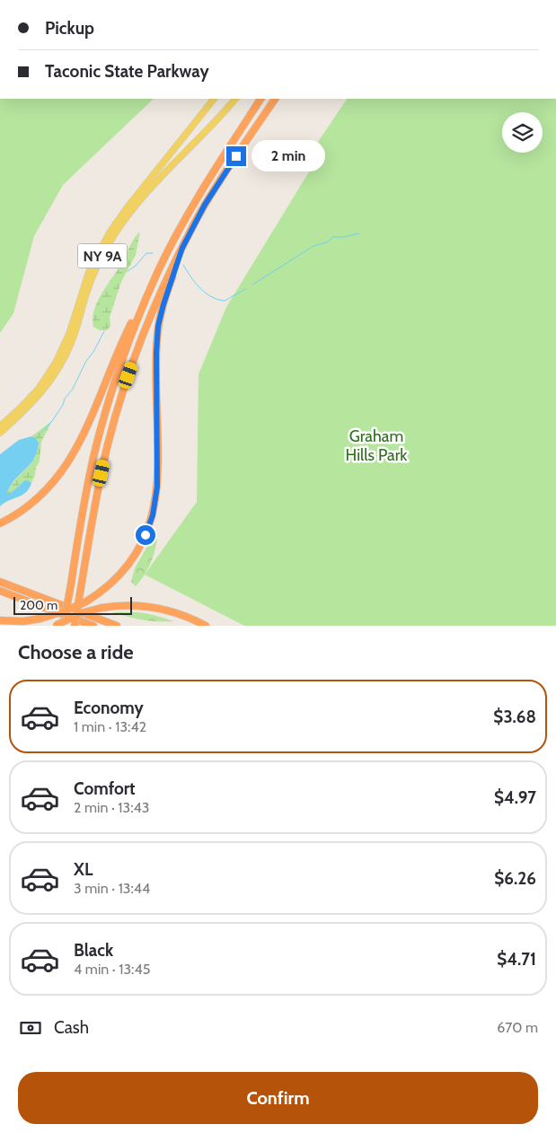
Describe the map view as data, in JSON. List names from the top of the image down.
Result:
{
  "streets": {
    "main road": ["NY 9A"]
  },
  "parks": ["Graham Hills Park"],
  "scale_bar": "200 m",
  "page": {
    "banner": ["Pickup", "Taconic State Parkway"],
    "bubble": "2 min",
    "scale": "200 m",
    "heading": "Choose a ride",
    "list": [
      {
        "name": "Economy",
        "note": "1 min · 13:42",
        "value": "$3.68"
      },
      {
        "name": "Comfort",
        "note": "2 min · 13:43",
        "value": "$4.97"
      },
      {
        "name": "XL",
        "note": "3 min · 13:44",
        "value": "$6.26"
      },
      {
        "name": "Black",
        "note": "4 min · 13:45",
        "value": "$4.71"
      }
    ],
    "pay": ["Cash", "670 m"],
    "buttons": "Confirm"
  }
}
